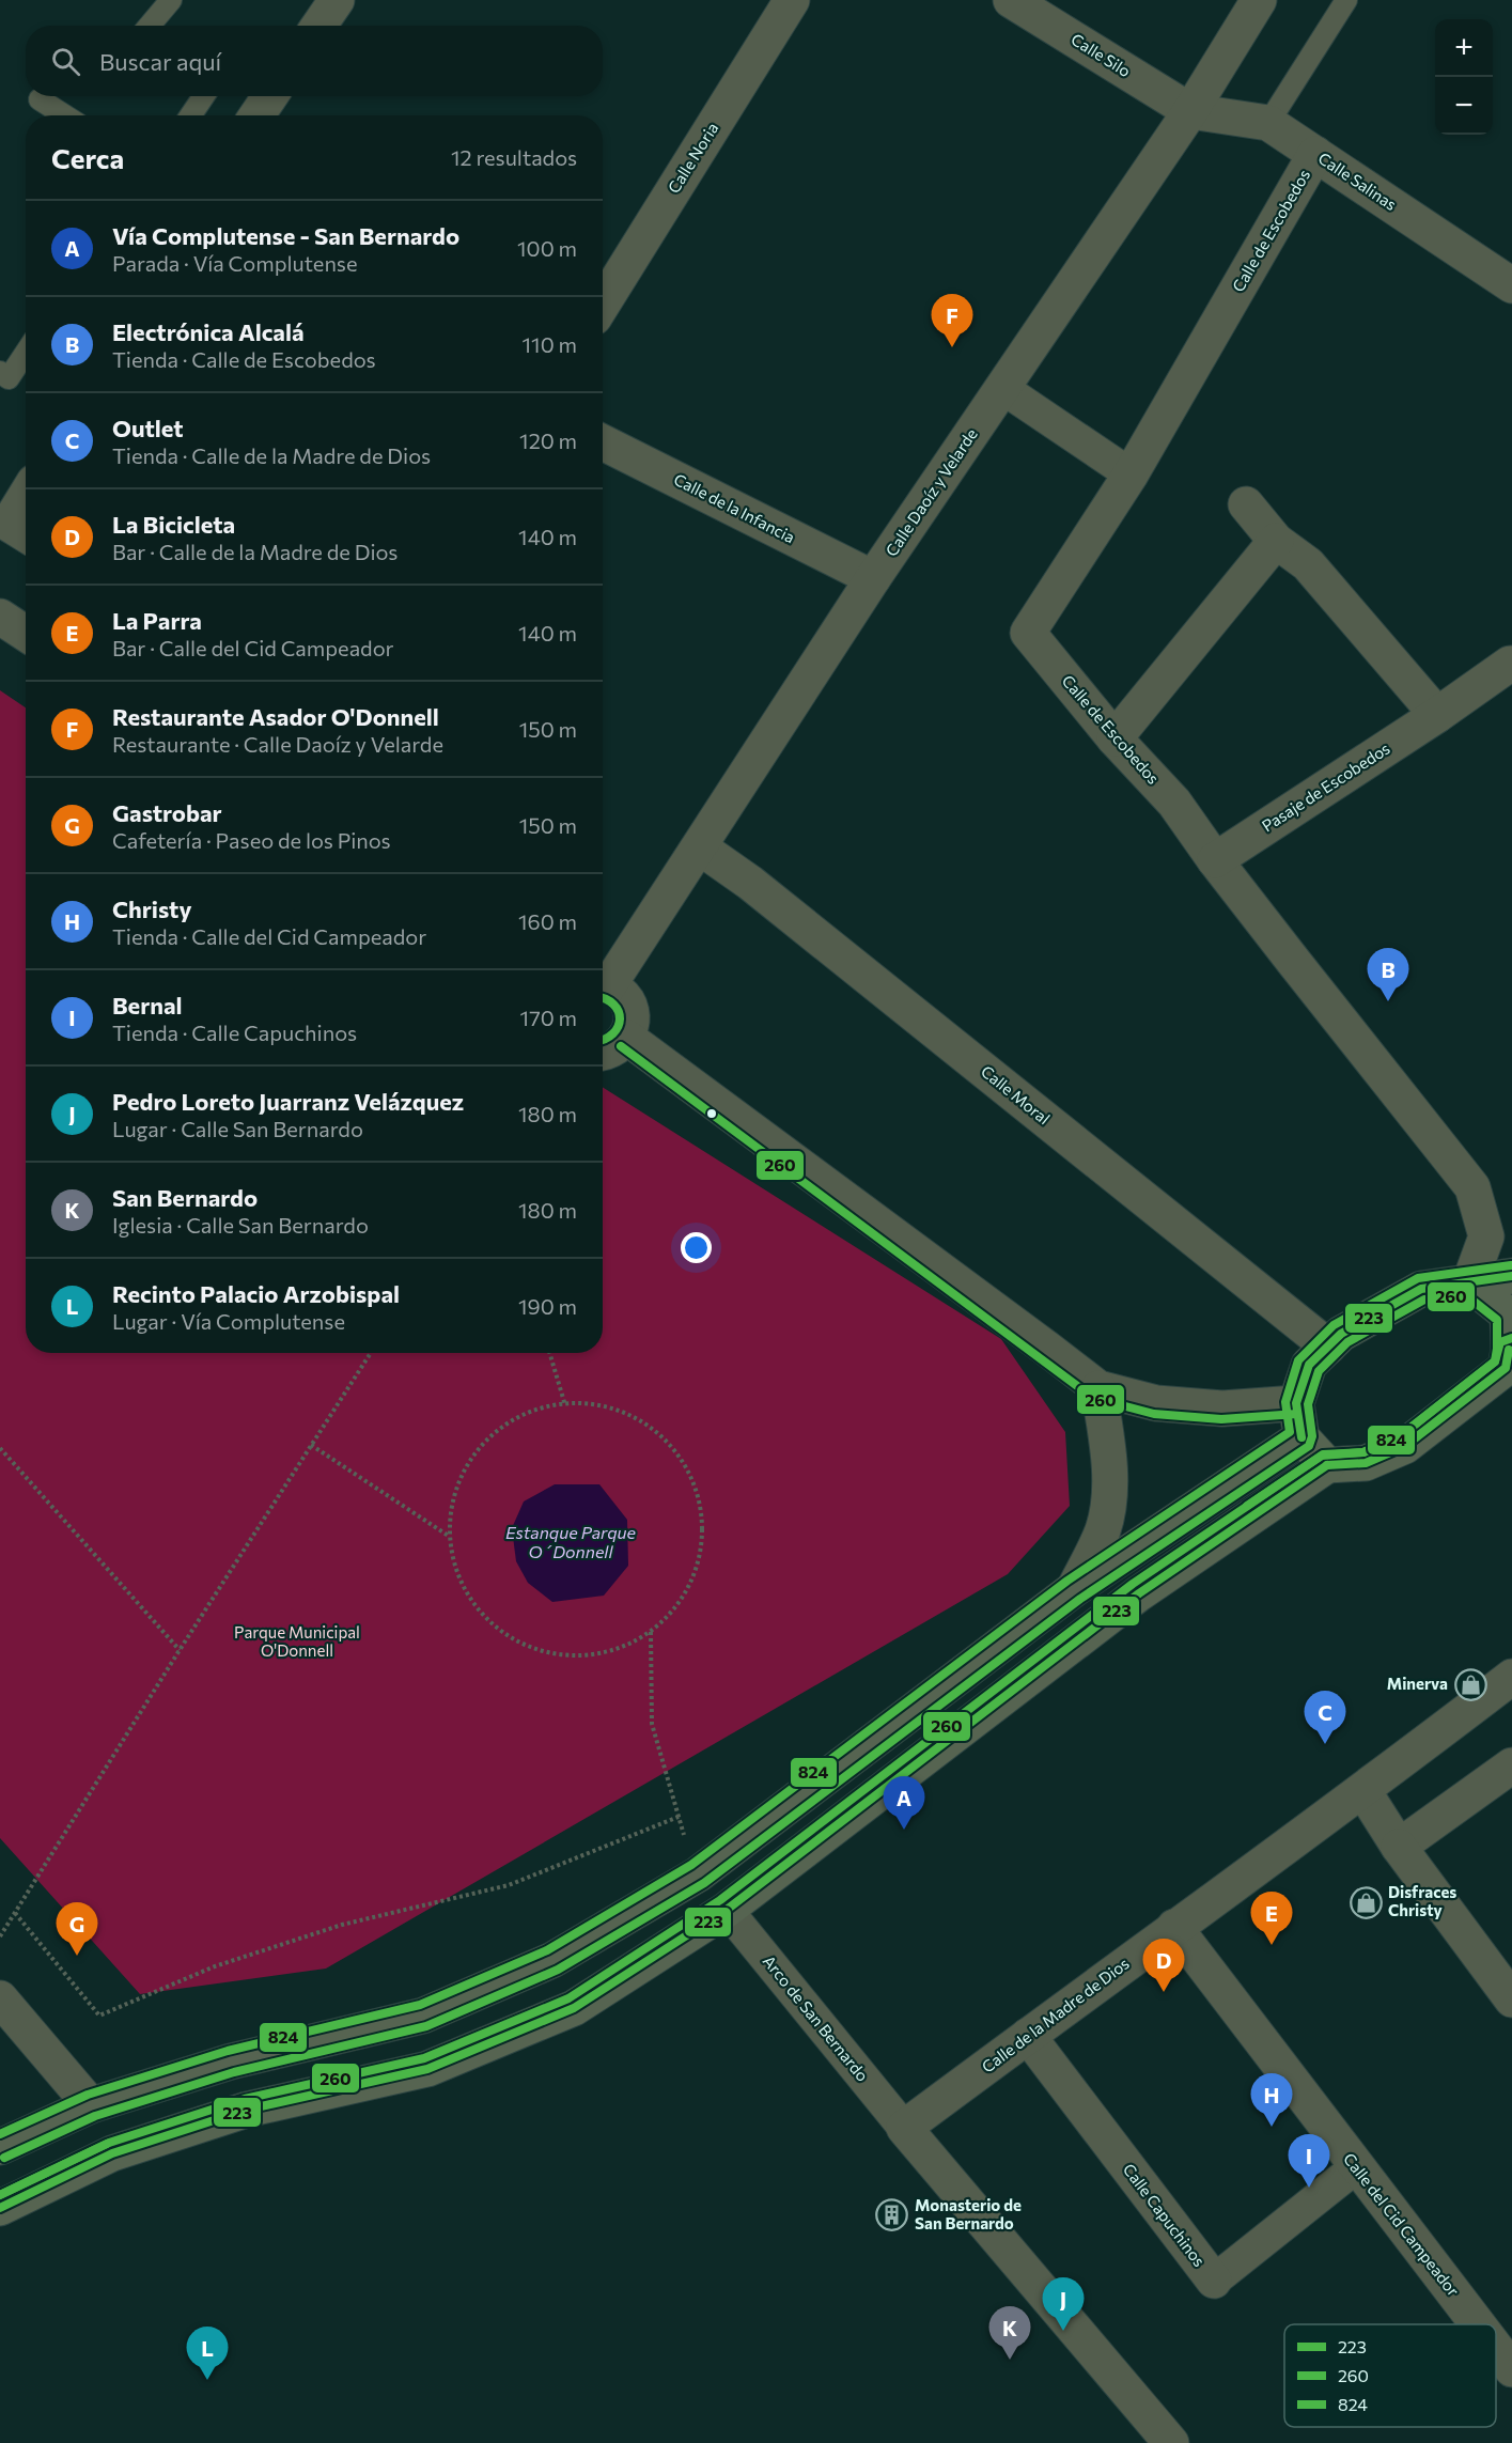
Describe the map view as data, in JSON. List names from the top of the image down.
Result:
{
  "streets": {
    "street": [
      "Calle Silo",
      "Calle Noria",
      "Calle Salinas",
      "Calle de Escobedos",
      "Calle Daoíz y Velarde",
      "Calle de la Infancia",
      "Pasaje de Escobedos",
      "Calle Moral",
      "Calle de la Madre de Dios",
      "Arco de San Bernardo",
      "Calle Capuchinos",
      "Calle del Cid Campeador"
    ]
  },
  "crossings": [
    ["Calle Silo", "Calle Salinas"],
    ["Calle Silo", "Calle Daoíz y Velarde"],
    ["Calle Salinas", "Calle de Escobedos"],
    ["Calle Salinas", "Calle Daoíz y Velarde"],
    ["Calle de Escobedos", "Pasaje de Escobedos"],
    ["Calle Daoíz y Velarde", "Calle de la Infancia"],
    ["Calle Daoíz y Velarde", "Calle Moral"],
    ["Calle de la Madre de Dios", "Arco de San Bernardo"],
    ["Calle de la Madre de Dios", "Calle Capuchinos"],
    ["Calle de la Madre de Dios", "Calle del Cid Campeador"],
    ["Calle Capuchinos", "Calle del Cid Campeador"]
  ],
  "water": ["Estanque Parque O´Donnell"],
  "parks": ["Parque Municipal O'Donnell"],
  "places": {
    "shop": ["Minerva", "Disfraces Christy"],
    "building": ["Monasterio de San Bernardo"]
  },
  "lines": ["transit line 260", "transit line 824", "transit line 223"],
  "legend": ["223", "260", "824"],
  "page": {
    "map_buttons": ["+", "−"],
    "search": "Buscar aquí",
    "heading": ["Cerca", "12 resultados"],
    "list": [
      {
        "mark": "A",
        "name": "Vía Complutense - San Bernardo",
        "note": "Parada · Vía Complutense",
        "value": "100 m"
      },
      {
        "mark": "B",
        "name": "Electrónica Alcalá",
        "note": "Tienda · Calle de Escobedos",
        "value": "110 m"
      },
      {
        "mark": "C",
        "name": "Outlet",
        "note": "Tienda · Calle de la Madre de Dios",
        "value": "120 m"
      },
      {
        "mark": "D",
        "name": "La Bicicleta",
        "note": "Bar · Calle de la Madre de Dios",
        "value": "140 m"
      },
      {
        "mark": "E",
        "name": "La Parra",
        "note": "Bar · Calle del Cid Campeador",
        "value": "140 m"
      },
      {
        "mark": "F",
        "name": "Restaurante Asador O'Donnell",
        "note": "Restaurante · Calle Daoíz y Velarde",
        "value": "150 m"
      },
      {
        "mark": "G",
        "name": "Gastrobar",
        "note": "Cafetería · Paseo de los Pinos",
        "value": "150 m"
      },
      {
        "mark": "H",
        "name": "Christy",
        "note": "Tienda · Calle del Cid Campeador",
        "value": "160 m"
      },
      {
        "mark": "I",
        "name": "Bernal",
        "note": "Tienda · Calle Capuchinos",
        "value": "170 m"
      },
      {
        "mark": "J",
        "name": "Pedro Loreto Juarranz Velázquez",
        "note": "Lugar · Calle San Bernardo",
        "value": "180 m"
      },
      {
        "mark": "K",
        "name": "San Bernardo",
        "note": "Iglesia · Calle San Bernardo",
        "value": "180 m"
      },
      {
        "mark": "L",
        "name": "Recinto Palacio Arzobispal",
        "note": "Lugar · Vía Complutense",
        "value": "190 m"
      }
    ],
    "pins": [
      "F",
      "B",
      "C",
      "A",
      "E",
      "G",
      "D",
      "H",
      "I",
      "J",
      "K",
      "L"
    ]
  }
}
